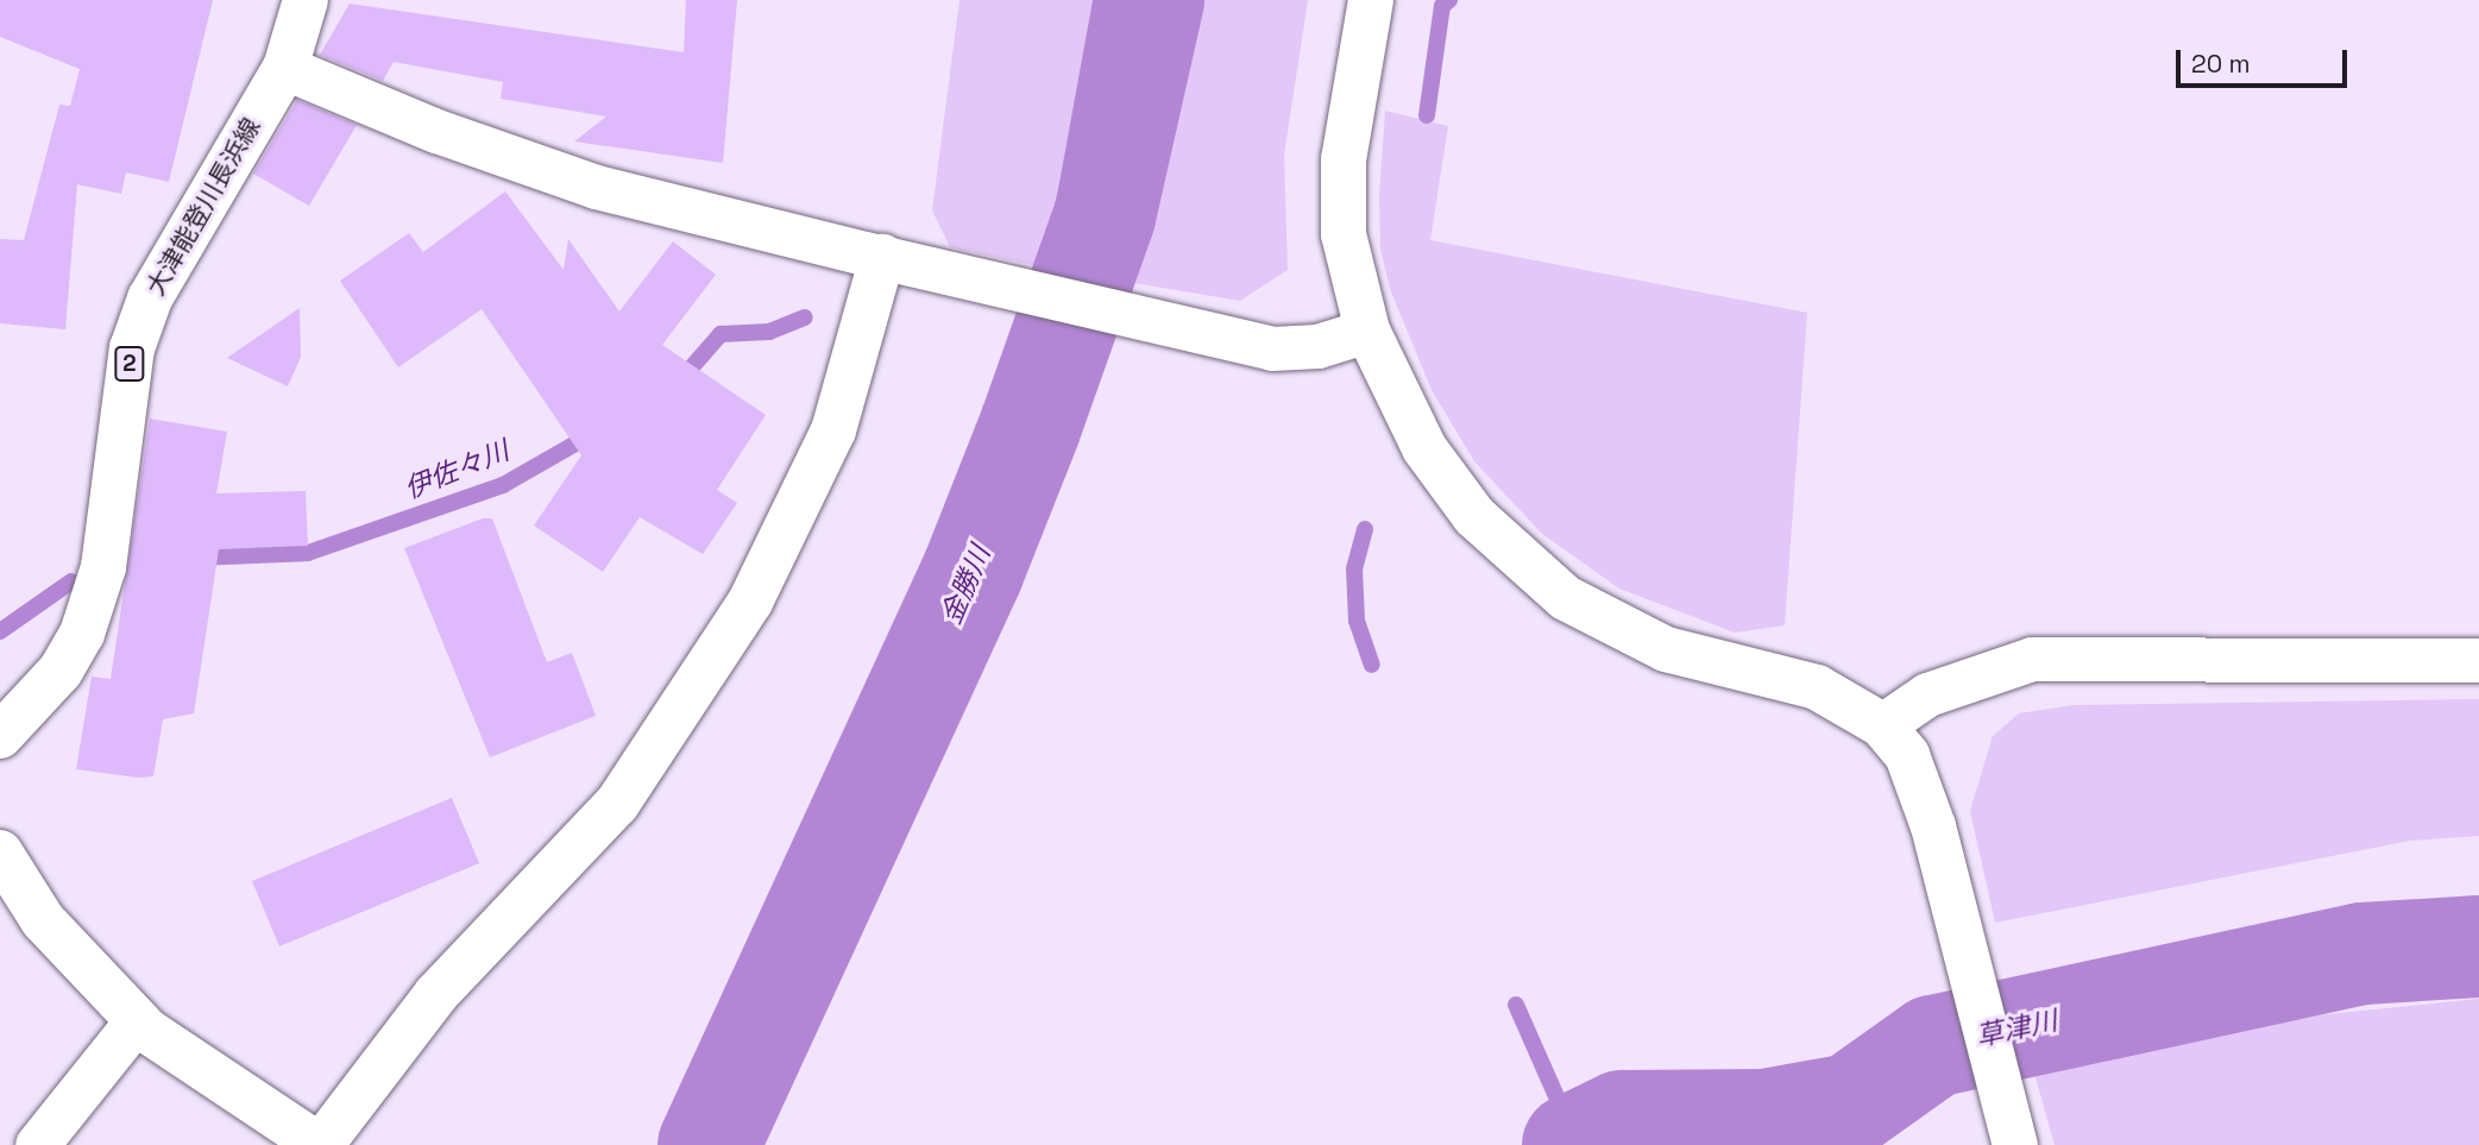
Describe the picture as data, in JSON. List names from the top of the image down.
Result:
{
  "streets": {
    "street": ["大津能登川長浜線", "2"]
  },
  "water": ["伊佐々川", "金勝川", "草津川"],
  "scale_bar": "20 m"
}
